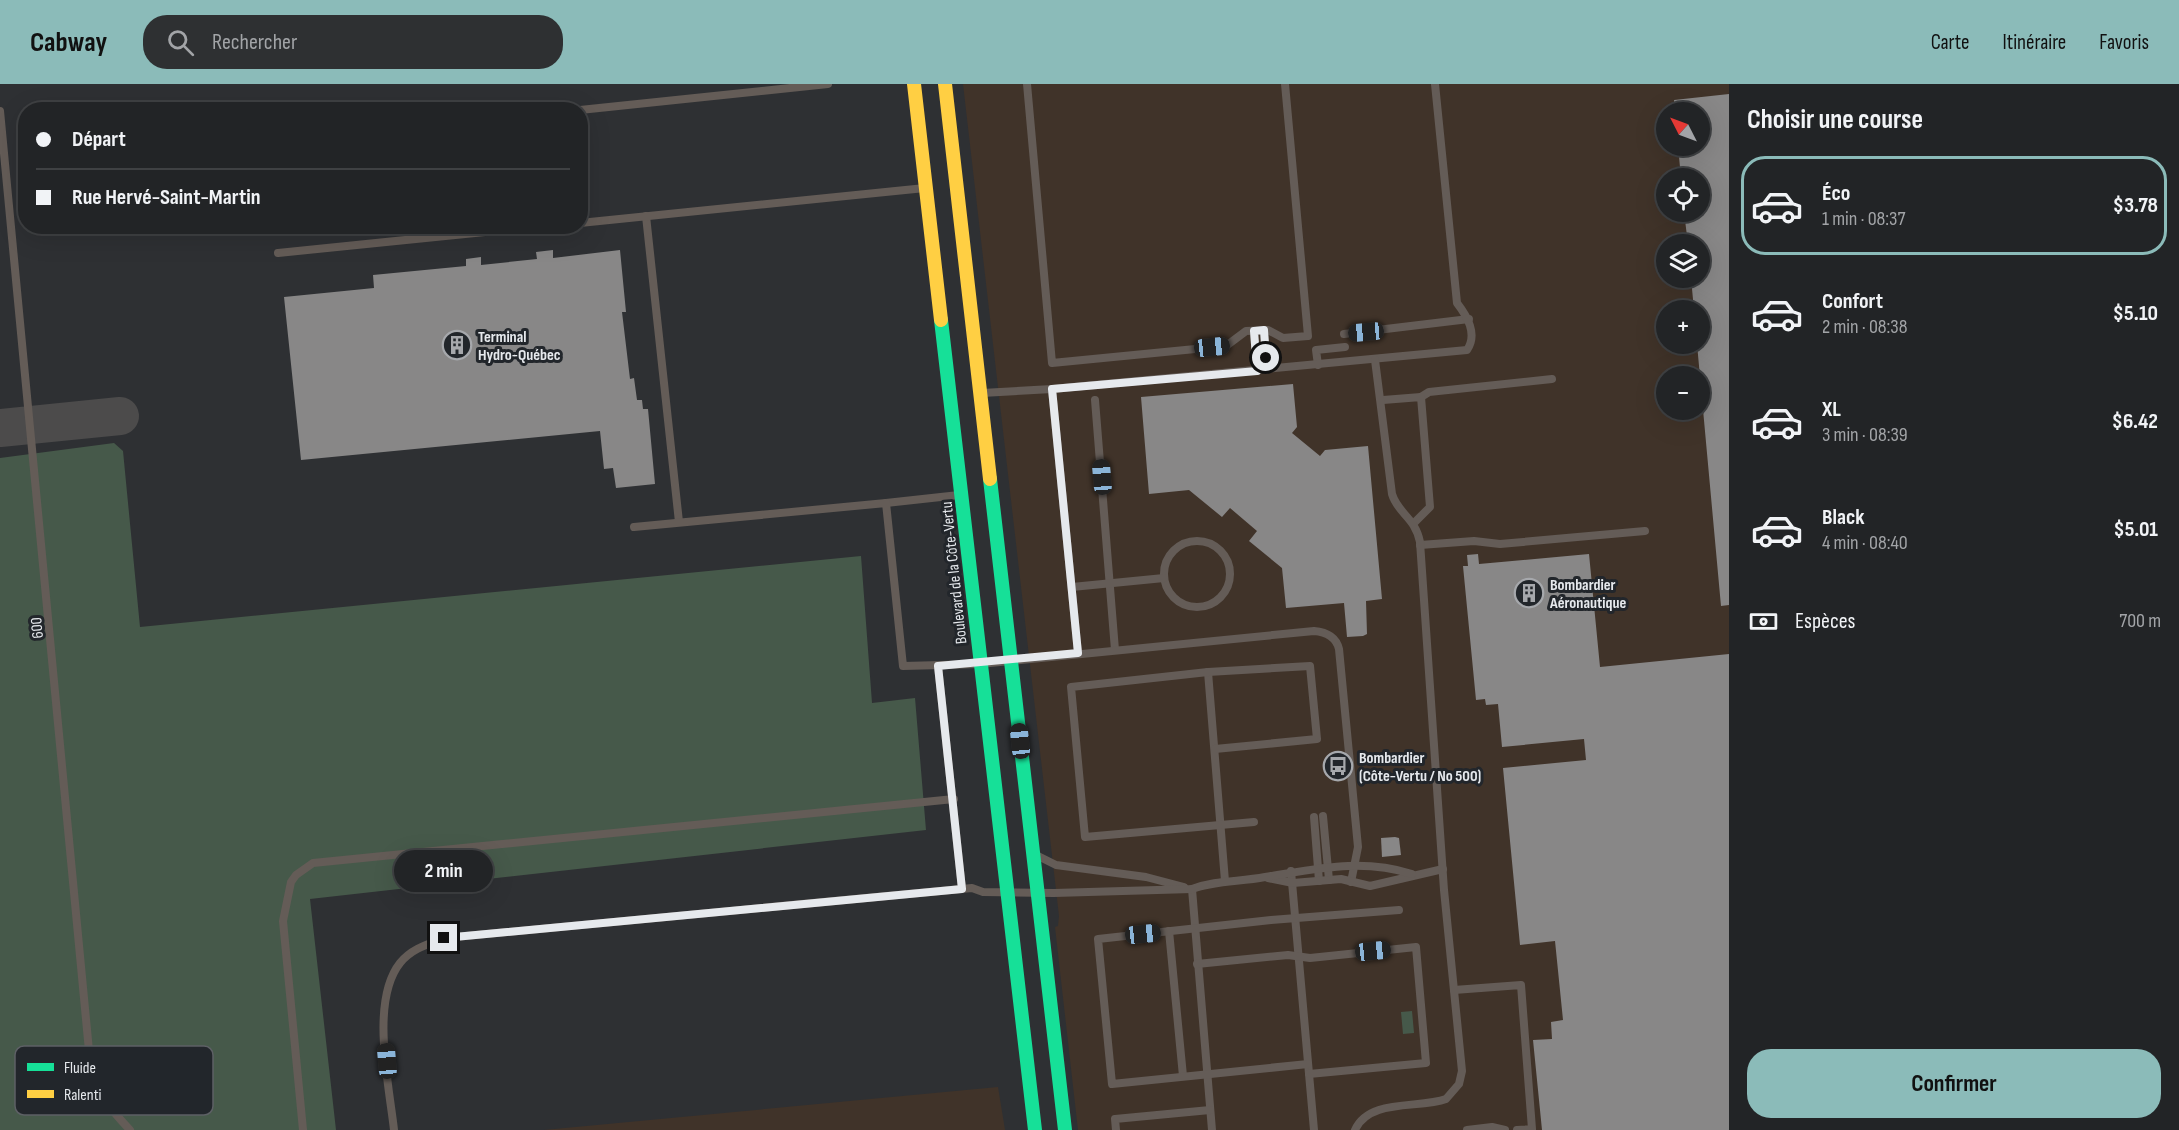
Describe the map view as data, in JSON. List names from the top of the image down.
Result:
{
  "streets": {
    "street": ["Boulevard de la Côte-Vertu"],
    "lane": ["600"]
  },
  "places": {
    "building": ["Terminal Hydro-Québec", "Bombardier Aéronautique"],
    "bus stop": ["Bombardier (Côte-Vertu / No 500)"]
  },
  "legend": ["Fluide", "Ralenti"],
  "north": "top left",
  "page": {
    "header": "Cabway",
    "search": "Rechercher",
    "nav": ["Carte", "Itinéraire", "Favoris"],
    "heading": "Choisir une course",
    "map_buttons": ["+", "−"],
    "banner": ["Départ", "Rue Hervé-Saint-Martin"],
    "list": [
      {
        "name": "Éco",
        "note": "1 min · 08:37",
        "value": "$3.78"
      },
      {
        "name": "Confort",
        "note": "2 min · 08:38",
        "value": "$5.10"
      },
      {
        "name": "XL",
        "note": "3 min · 08:39",
        "value": "$6.42"
      },
      {
        "name": "Black",
        "note": "4 min · 08:40",
        "value": "$5.01"
      }
    ],
    "pay": ["Espèces", "700 m"],
    "bubble": "2 min",
    "buttons": "Confirmer"
  }
}
